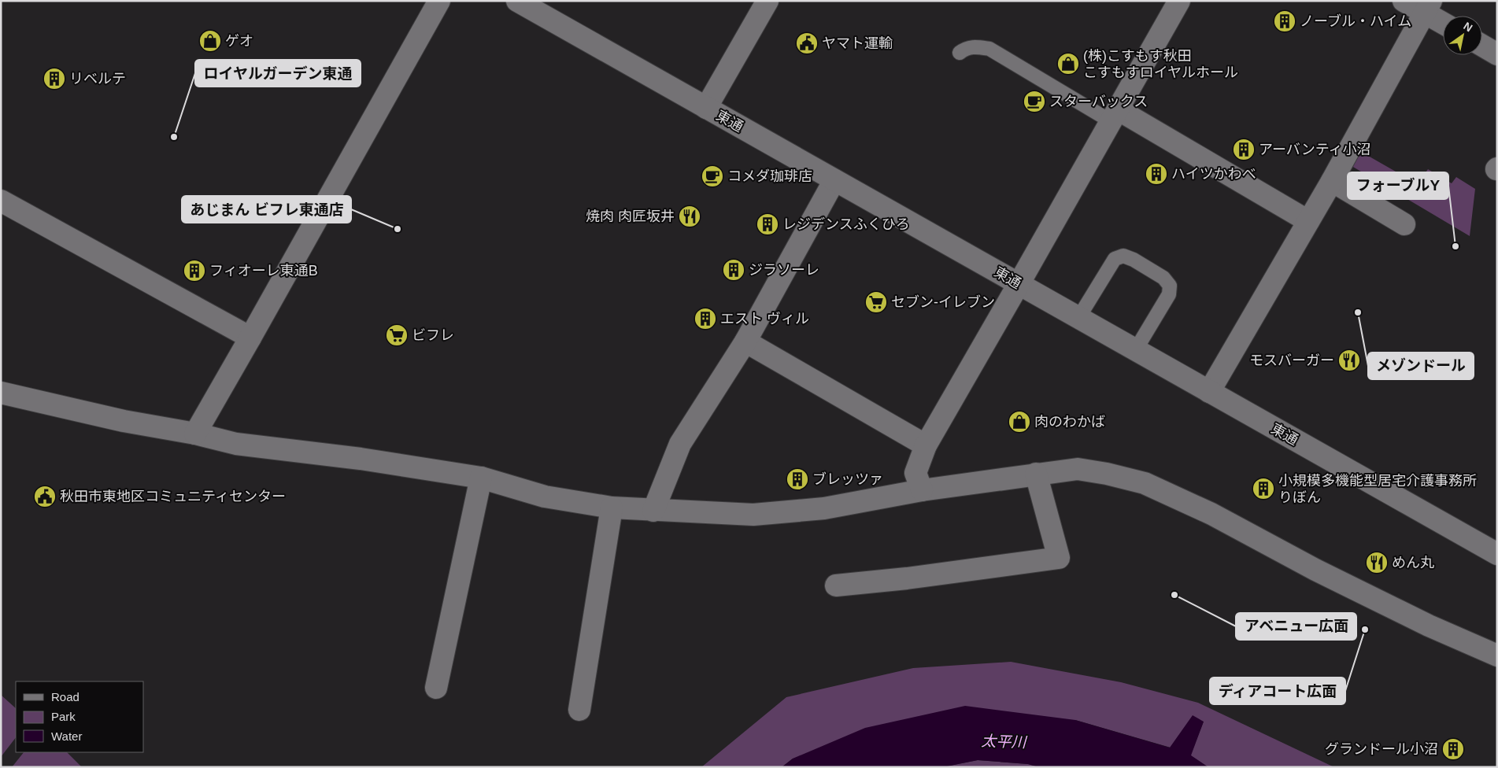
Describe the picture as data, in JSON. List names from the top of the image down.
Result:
{
  "streets": {
    "street": ["東通"]
  },
  "water": ["太平川"],
  "places": {
    "building": [
      "ノーブル・ハイム",
      "リベルテ",
      "アーバンティ小沼",
      "ハイツかわべ",
      "レジデンスふくひろ",
      "ジラソーレ",
      "フィオーレ東通B",
      "エスト ヴィル",
      "ブレッツァ",
      "小規模多機能型居宅介護事務所 りぼん",
      "グランドール小沼"
    ],
    "shop": ["ゲオ", "(株)こすもす秋田 こすもすロイヤルホール", "肉のわかば"],
    "public building": ["ヤマト運輸", "秋田市東地区コミュニティセンター"],
    "cafe": ["スターバックス", "コメダ珈琲店"],
    "other": [
      "ロイヤルガーデン東通",
      "あじまん ビフレ東通店",
      "フォーブルY",
      "メゾンドール",
      "アベニュー広面",
      "ディアコート広面"
    ],
    "restaurant": ["焼肉 肉匠坂井", "モスバーガー", "めん丸"],
    "supermarket": ["セブン-イレブン", "ビフレ"]
  },
  "legend": ["Road", "Park", "Water"],
  "north": "top right"
}
